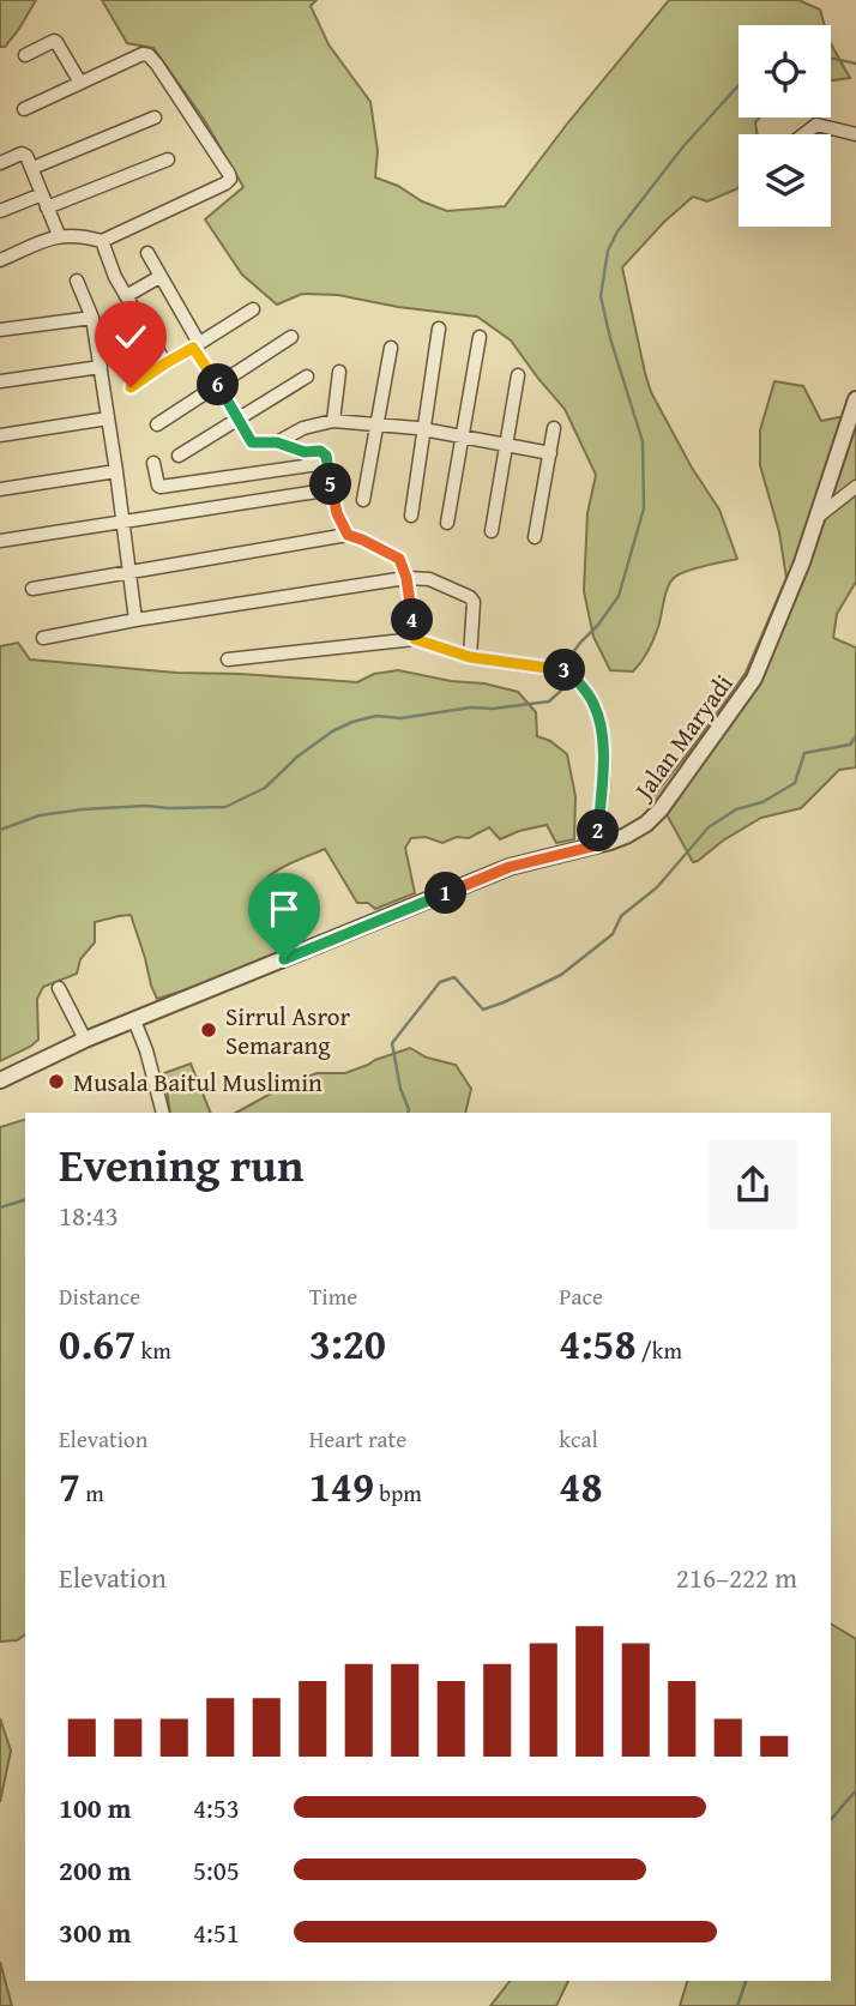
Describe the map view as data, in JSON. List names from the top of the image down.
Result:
{
  "streets": {
    "street": ["Jalan Maryadi"]
  },
  "places": ["Sirrul Asror Semarang", "Musala Baitul Muslimin"],
  "page": {
    "pins": [
      "6",
      "5",
      "4",
      "3",
      "2",
      "1"
    ],
    "heading": ["Evening run", "18:43"],
    "stats": [
      ["Distance", "0.67 km"],
      ["Time", "3:20"],
      ["Pace", "4:58 /km"],
      ["Elevation", "7 m"],
      ["Heart rate", "149 bpm"],
      ["kcal", "48"]
    ],
    "chart": ["Elevation", "216–222 m"],
    "list": [
      {
        "name": "100 m",
        "note": "4:53"
      },
      {
        "name": "200 m",
        "note": "5:05"
      },
      {
        "name": "300 m",
        "note": "4:51"
      }
    ]
  }
}
